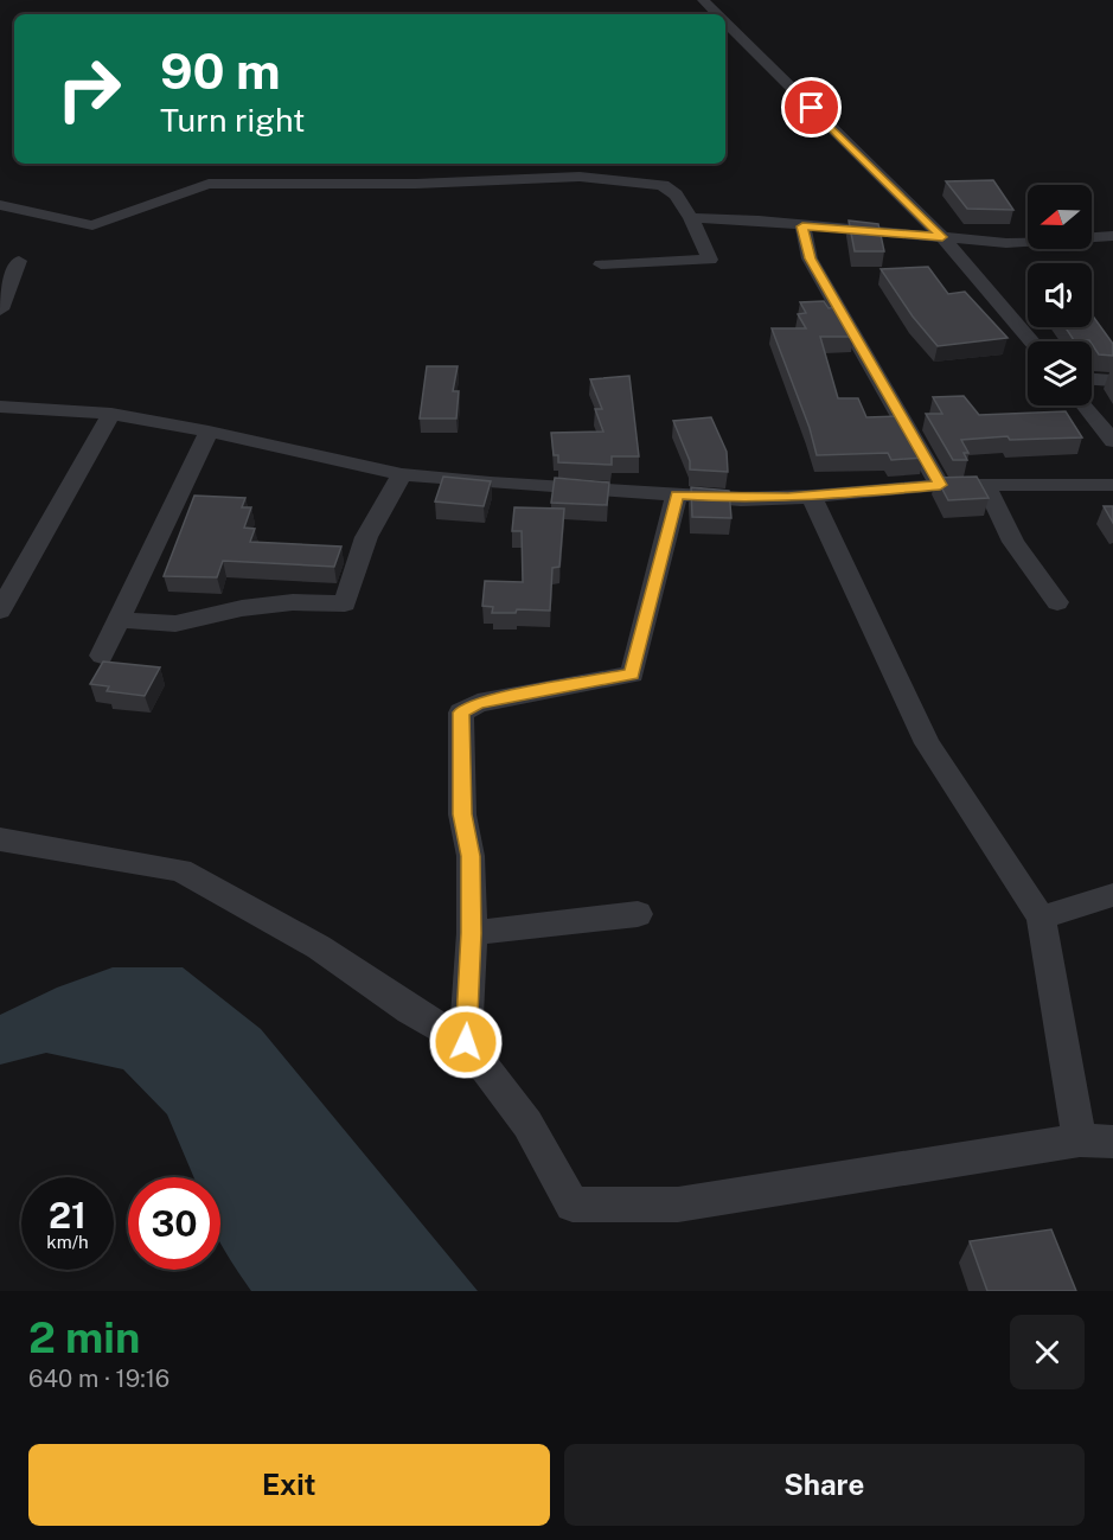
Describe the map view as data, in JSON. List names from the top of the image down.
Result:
{
  "north": "left",
  "page": {
    "turn": ["90 m", "Turn right"],
    "speed": "21 km/h",
    "limit": "30",
    "heading": ["2 min", "640 m · 19:16"],
    "buttons": ["Exit", "Share"]
  }
}
